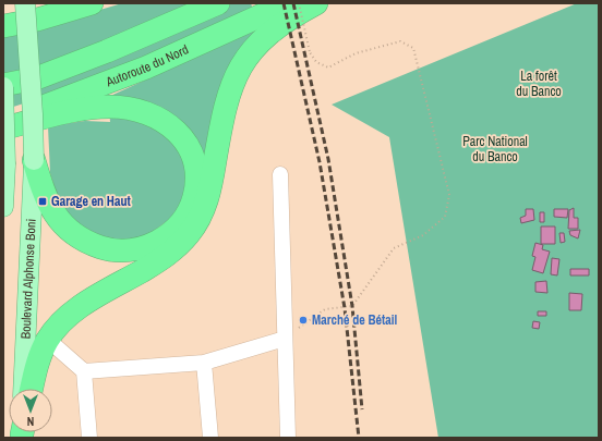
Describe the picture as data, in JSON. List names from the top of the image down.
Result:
{
  "streets": {
    "highway": ["Autoroute du Nord"],
    "main road": ["Boulevard Alphonse Boni"]
  },
  "parks": ["La forêt du Banco", "Parc National du Banco"],
  "places": {
    "transit": ["Garage en Haut"],
    "other": ["Marché de Bétail"]
  },
  "north": "bottom"
}
